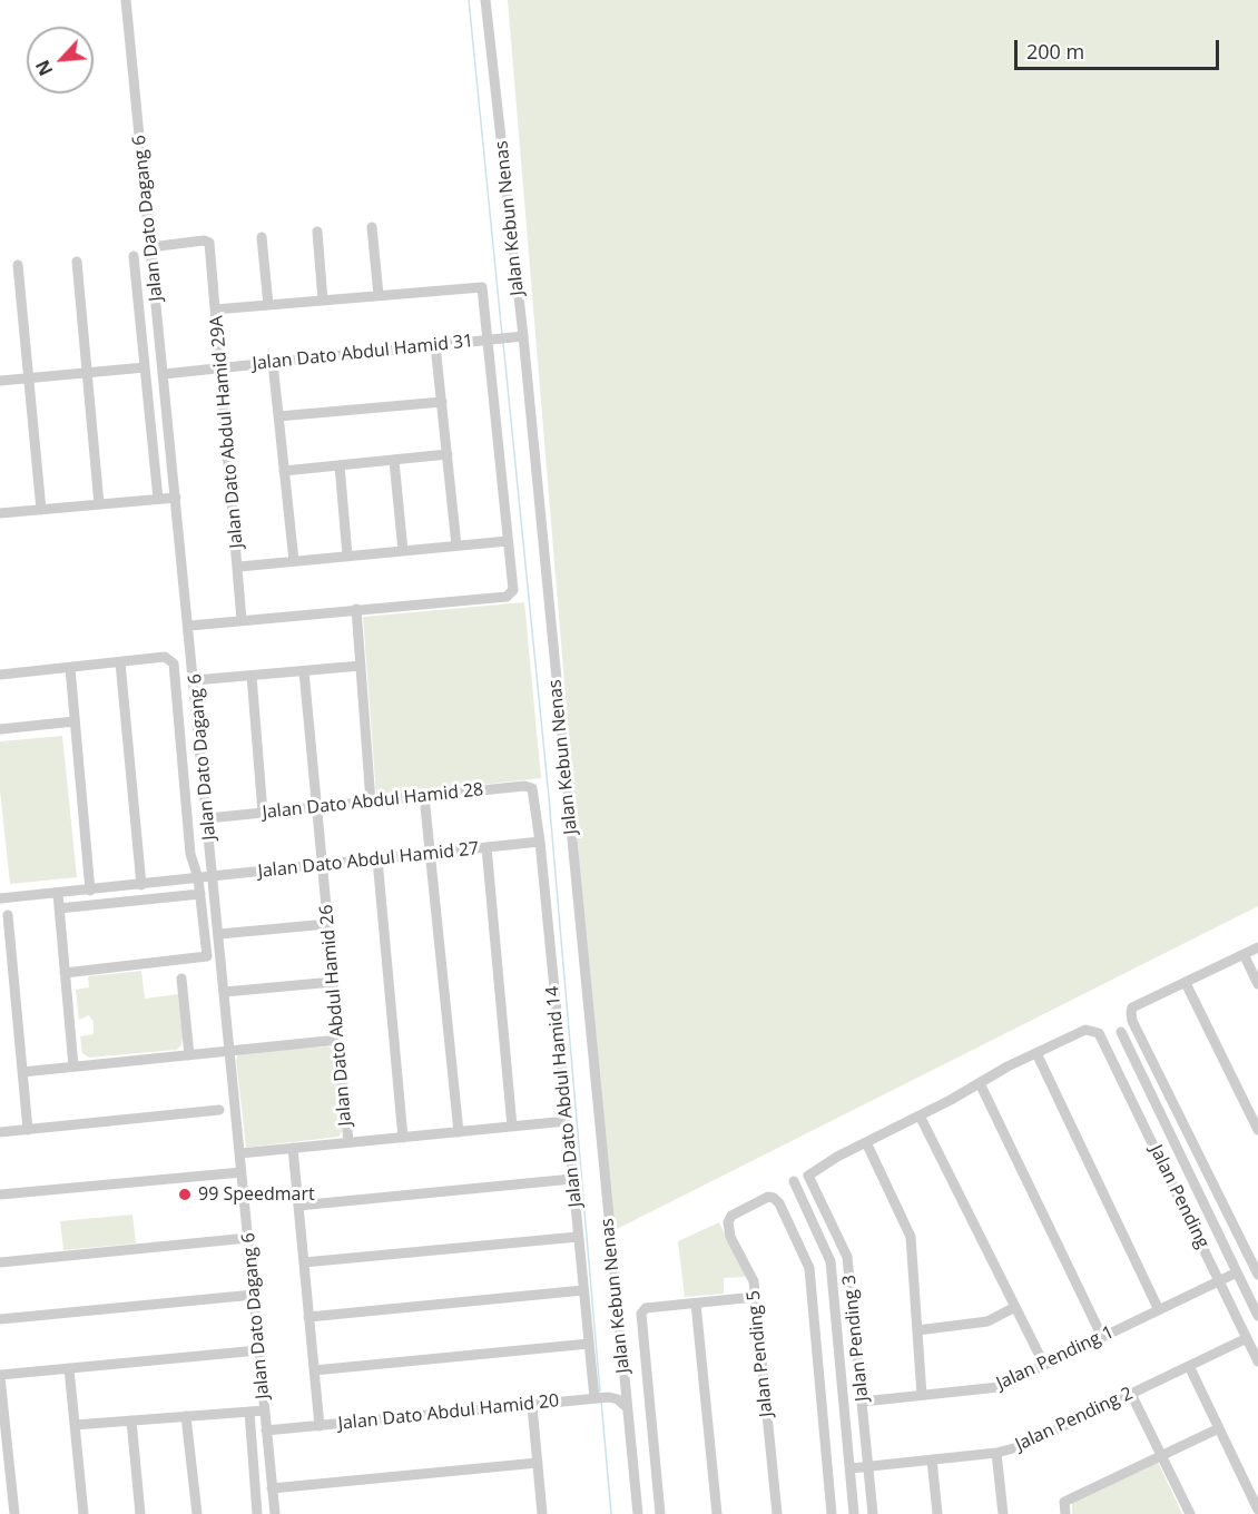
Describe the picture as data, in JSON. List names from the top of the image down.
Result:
{
  "streets": {
    "street": [
      "Jalan Dato Dagang 6",
      "Jalan Kebun Nenas",
      "Jalan Dato Abdul Hamid 31",
      "Jalan Dato Abdul Hamid 29A",
      "Jalan Dato Abdul Hamid 28",
      "Jalan Dato Abdul Hamid 27",
      "Jalan Dato Abdul Hamid 26",
      "Jalan Dato Abdul Hamid 14",
      "Jalan Pending",
      "Jalan Pending 3",
      "Jalan Pending 5",
      "Jalan Pending 1",
      "Jalan Dato Abdul Hamid 20",
      "Jalan Pending 2"
    ]
  },
  "crossings": [
    ["Jalan Dato Dagang 6", "Jalan Dato Abdul Hamid 31"],
    ["Jalan Dato Dagang 6", "Jalan Dato Abdul Hamid 29A"],
    ["Jalan Dato Dagang 6", "Jalan Dato Abdul Hamid 28"],
    ["Jalan Dato Dagang 6", "Jalan Dato Abdul Hamid 27"],
    ["Jalan Dato Dagang 6", "Jalan Dato Abdul Hamid 20"],
    ["Jalan Kebun Nenas", "Jalan Dato Abdul Hamid 31"],
    ["Jalan Kebun Nenas", "Jalan Dato Abdul Hamid 20"],
    ["Jalan Dato Abdul Hamid 31", "Jalan Dato Abdul Hamid 29A"],
    ["Jalan Dato Abdul Hamid 28", "Jalan Dato Abdul Hamid 26"],
    ["Jalan Dato Abdul Hamid 28", "Jalan Dato Abdul Hamid 14"],
    ["Jalan Dato Abdul Hamid 27", "Jalan Dato Abdul Hamid 26"],
    ["Jalan Dato Abdul Hamid 27", "Jalan Dato Abdul Hamid 14"],
    ["Jalan Dato Abdul Hamid 14", "Jalan Dato Abdul Hamid 20"],
    ["Jalan Pending", "Jalan Pending 1"],
    ["Jalan Pending", "Jalan Pending 2"],
    ["Jalan Pending 3", "Jalan Pending 1"],
    ["Jalan Pending 3", "Jalan Pending 2"]
  ],
  "places": ["99 Speedmart"],
  "scale_bar": "200 m",
  "north": "bottom left"
}
